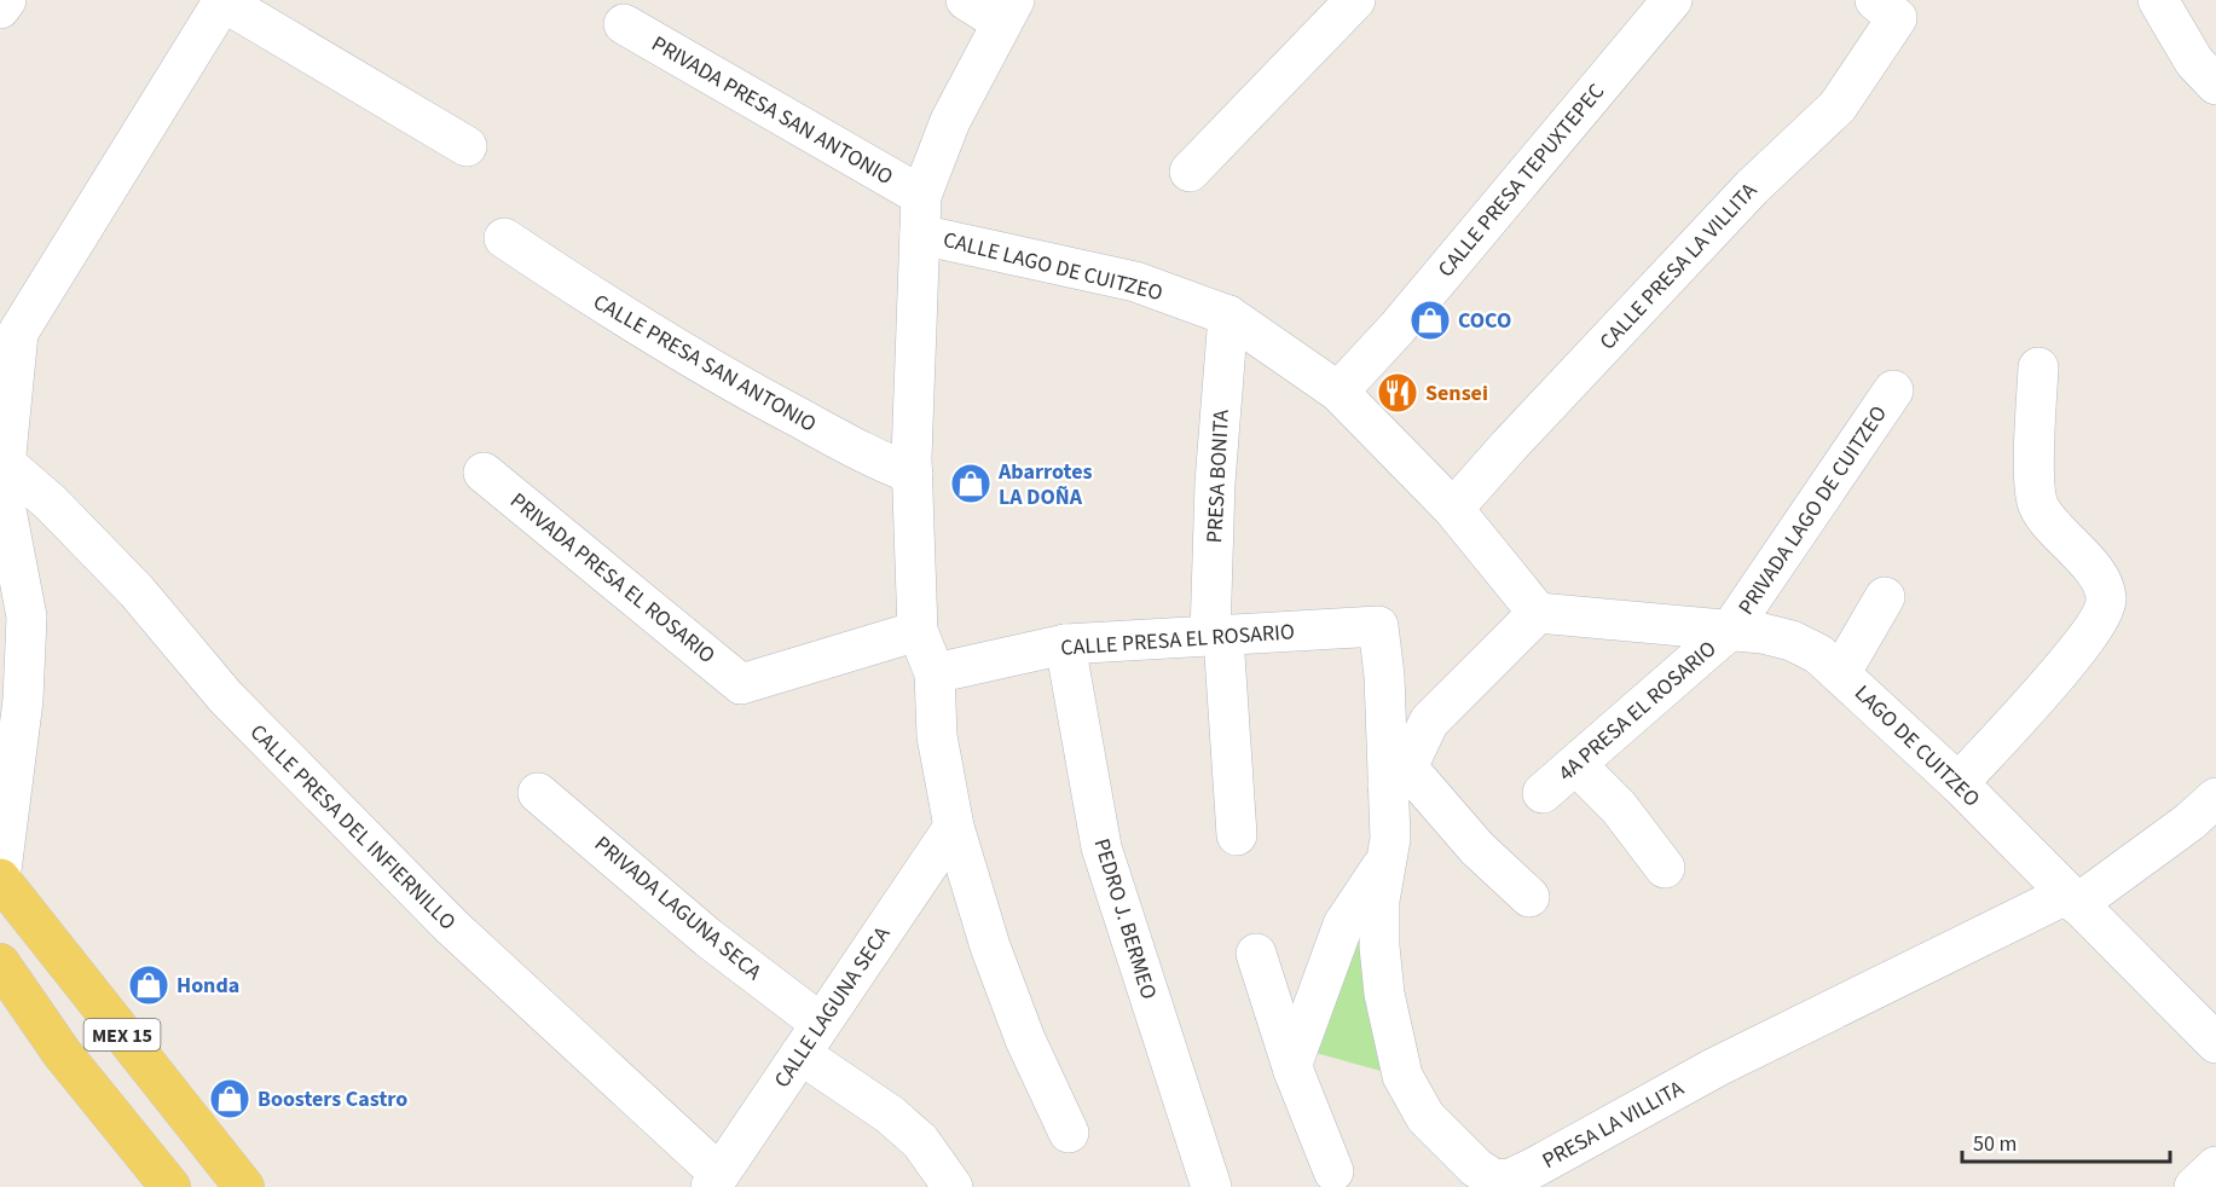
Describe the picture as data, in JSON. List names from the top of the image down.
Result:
{
  "streets": {
    "main road": ["MEX 15"],
    "street": [
      "PRIVADA PRESA SAN ANTONIO",
      "CALLE PRESA TEPUXTEPEC",
      "CALLE LAGO DE CUITZEO",
      "CALLE PRESA LA VILLITA",
      "CALLE PRESA SAN ANTONIO",
      "PRESA BONITA",
      "PRIVADA LAGO DE CUITZEO",
      "PRIVADA PRESA EL ROSARIO",
      "CALLE PRESA EL ROSARIO",
      "4A PRESA EL ROSARIO",
      "LAGO DE CUITZEO",
      "CALLE PRESA DEL INFIERNILLO",
      "PRIVADA LAGUNA SECA",
      "PEDRO J. BERMEO",
      "CALLE LAGUNA SECA",
      "PRESA LA VILLITA"
    ]
  },
  "crossings": [
    ["PRIVADA PRESA SAN ANTONIO", "CALLE LAGO DE CUITZEO"],
    ["CALLE PRESA TEPUXTEPEC", "CALLE LAGO DE CUITZEO"],
    ["CALLE LAGO DE CUITZEO", "CALLE PRESA LA VILLITA"],
    ["CALLE LAGO DE CUITZEO", "PRESA BONITA"],
    ["CALLE LAGO DE CUITZEO", "LAGO DE CUITZEO"],
    ["PRESA BONITA", "CALLE PRESA EL ROSARIO"],
    ["PRIVADA LAGO DE CUITZEO", "4A PRESA EL ROSARIO"],
    ["PRIVADA LAGO DE CUITZEO", "LAGO DE CUITZEO"],
    ["CALLE PRESA EL ROSARIO", "PEDRO J. BERMEO"],
    ["CALLE PRESA EL ROSARIO", "PRESA LA VILLITA"],
    ["4A PRESA EL ROSARIO", "LAGO DE CUITZEO"],
    ["LAGO DE CUITZEO", "PRESA LA VILLITA"],
    ["CALLE PRESA DEL INFIERNILLO", "CALLE LAGUNA SECA"],
    ["PRIVADA LAGUNA SECA", "CALLE LAGUNA SECA"]
  ],
  "places": {
    "shop": [
      "COCO",
      "Abarrotes LA DOÑA",
      "Honda",
      "Boosters Castro"
    ],
    "restaurant": ["Sensei"]
  },
  "scale_bar": "50 m"
}
